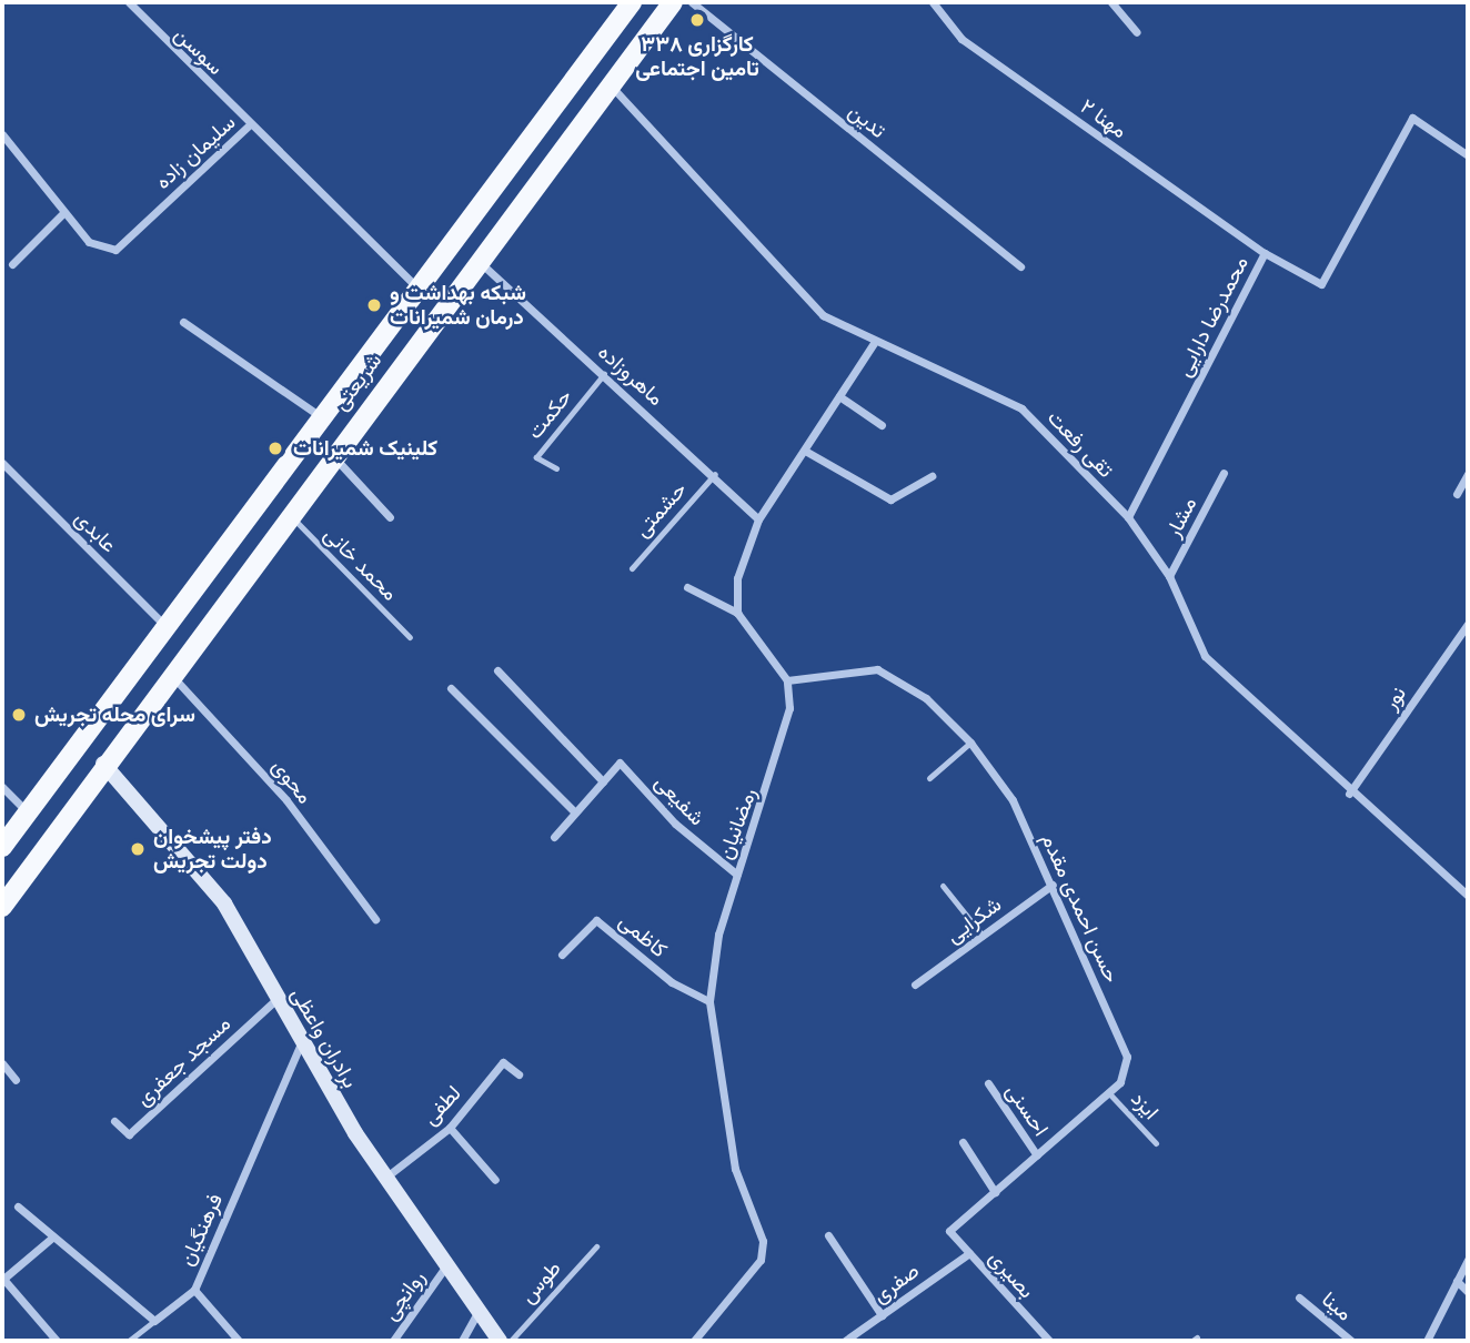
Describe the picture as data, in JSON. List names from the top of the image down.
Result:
{
  "streets": {
    "main road": ["شریعتی", "برادران واعظی"],
    "street": [
      "سوسن",
      "مهنا ۲",
      "تدین",
      "سلیمان زاده",
      "محمدرضا دارایی",
      "ماهروزاده",
      "تقی رفعت",
      "مشار",
      "عابدی",
      "نور",
      "محوی",
      "شفیعی",
      "رمضانیان",
      "حسن احمدی مقدم",
      "شکرایی",
      "کاظمی",
      "مسجد جعفری",
      "لطفی",
      "احسنی",
      "فرهنگیان",
      "بصیری",
      "صفری",
      "روانچی",
      "مینا"
    ],
    "lane": [
      "حکمت",
      "حشمتی",
      "محمد خانی",
      "ایزد",
      "طوس"
    ]
  },
  "crossings": [
    ["سوسن", "سلیمان زاده"],
    ["مهنا ۲", "محمدرضا دارایی"],
    ["سلیمان زاده", "شریعتی"],
    ["محمدرضا دارایی", "تقی رفعت"],
    ["ماهروزاده", "شریعتی"],
    ["ماهروزاده", "حکمت"],
    ["ماهروزاده", "حشمتی"],
    ["شریعتی", "تقی رفعت"],
    ["شریعتی", "عابدی"],
    ["شریعتی", "محمد خانی"],
    ["شریعتی", "محوی"],
    ["شریعتی", "برادران واعظی"],
    ["تقی رفعت", "مشار"],
    ["تقی رفعت", "نور"],
    ["شفیعی", "رمضانیان"],
    ["رمضانیان", "حسن احمدی مقدم"],
    ["رمضانیان", "کاظمی"],
    ["حسن احمدی مقدم", "شکرایی"],
    ["حسن احمدی مقدم", "ایزد"],
    ["حسن احمدی مقدم", "احسنی"],
    ["حسن احمدی مقدم", "بصیری"],
    ["برادران واعظی", "مسجد جعفری"],
    ["برادران واعظی", "لطفی"],
    ["برادران واعظی", "فرهنگیان"],
    ["برادران واعظی", "روانچی"],
    ["بصیری", "صفری"]
  ],
  "places": [
    "کارگزاری ٣٣٨ تامین اجتماعی",
    "شبکه بهداشت و درمان شمیرانات",
    "کلینیک شمیرانات",
    "سرای محله تجریش",
    "دفتر پیشخوان دولت تجریش"
  ]
}
